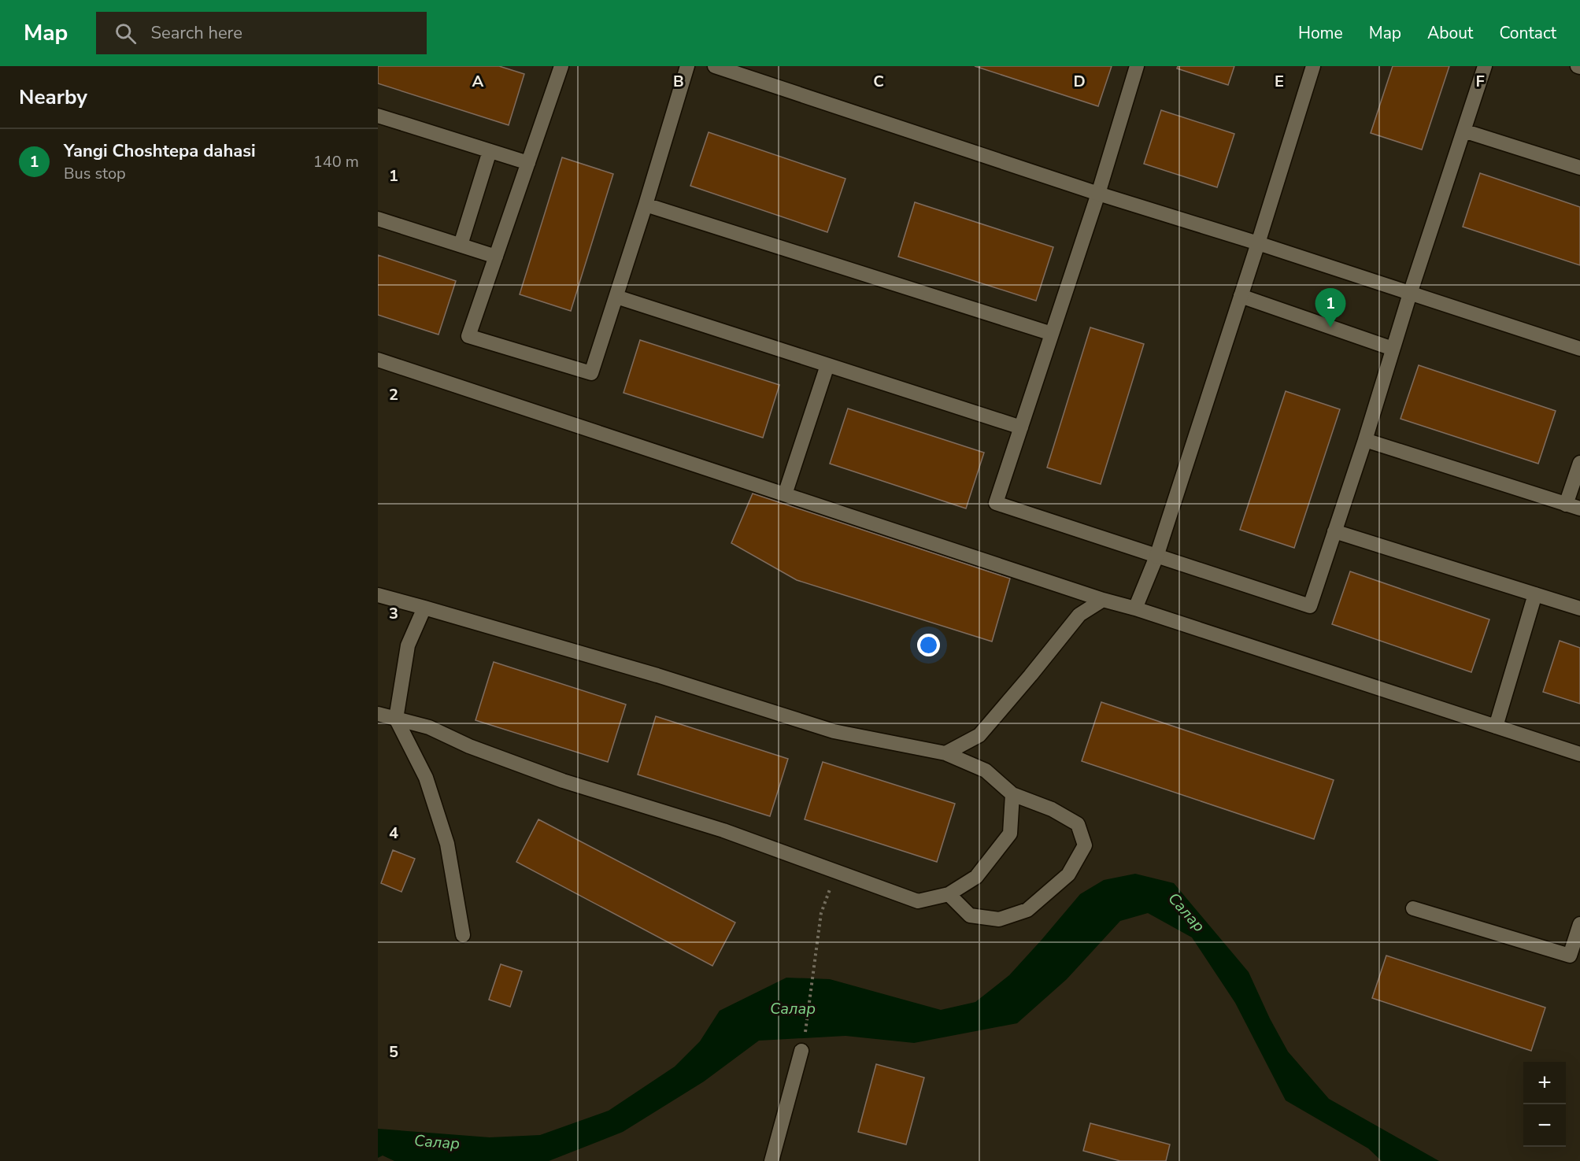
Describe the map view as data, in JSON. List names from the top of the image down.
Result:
{
  "water": ["Салар"],
  "page": {
    "header": "Map",
    "search": "Search here",
    "nav": [
      "Home",
      "Map",
      "About",
      "Contact"
    ],
    "heading": "Nearby",
    "list": [
      {
        "mark": "1",
        "name": "Yangi Choshtepa dahasi",
        "note": "Bus stop",
        "value": "140 m"
      }
    ],
    "pins": "1",
    "map_buttons": ["+", "−"]
  },
  "grid": {
    "columns": [
      "A",
      "B",
      "C",
      "D",
      "E",
      "F"
    ],
    "rows": [
      "1",
      "2",
      "3",
      "4",
      "5"
    ]
  }
}
